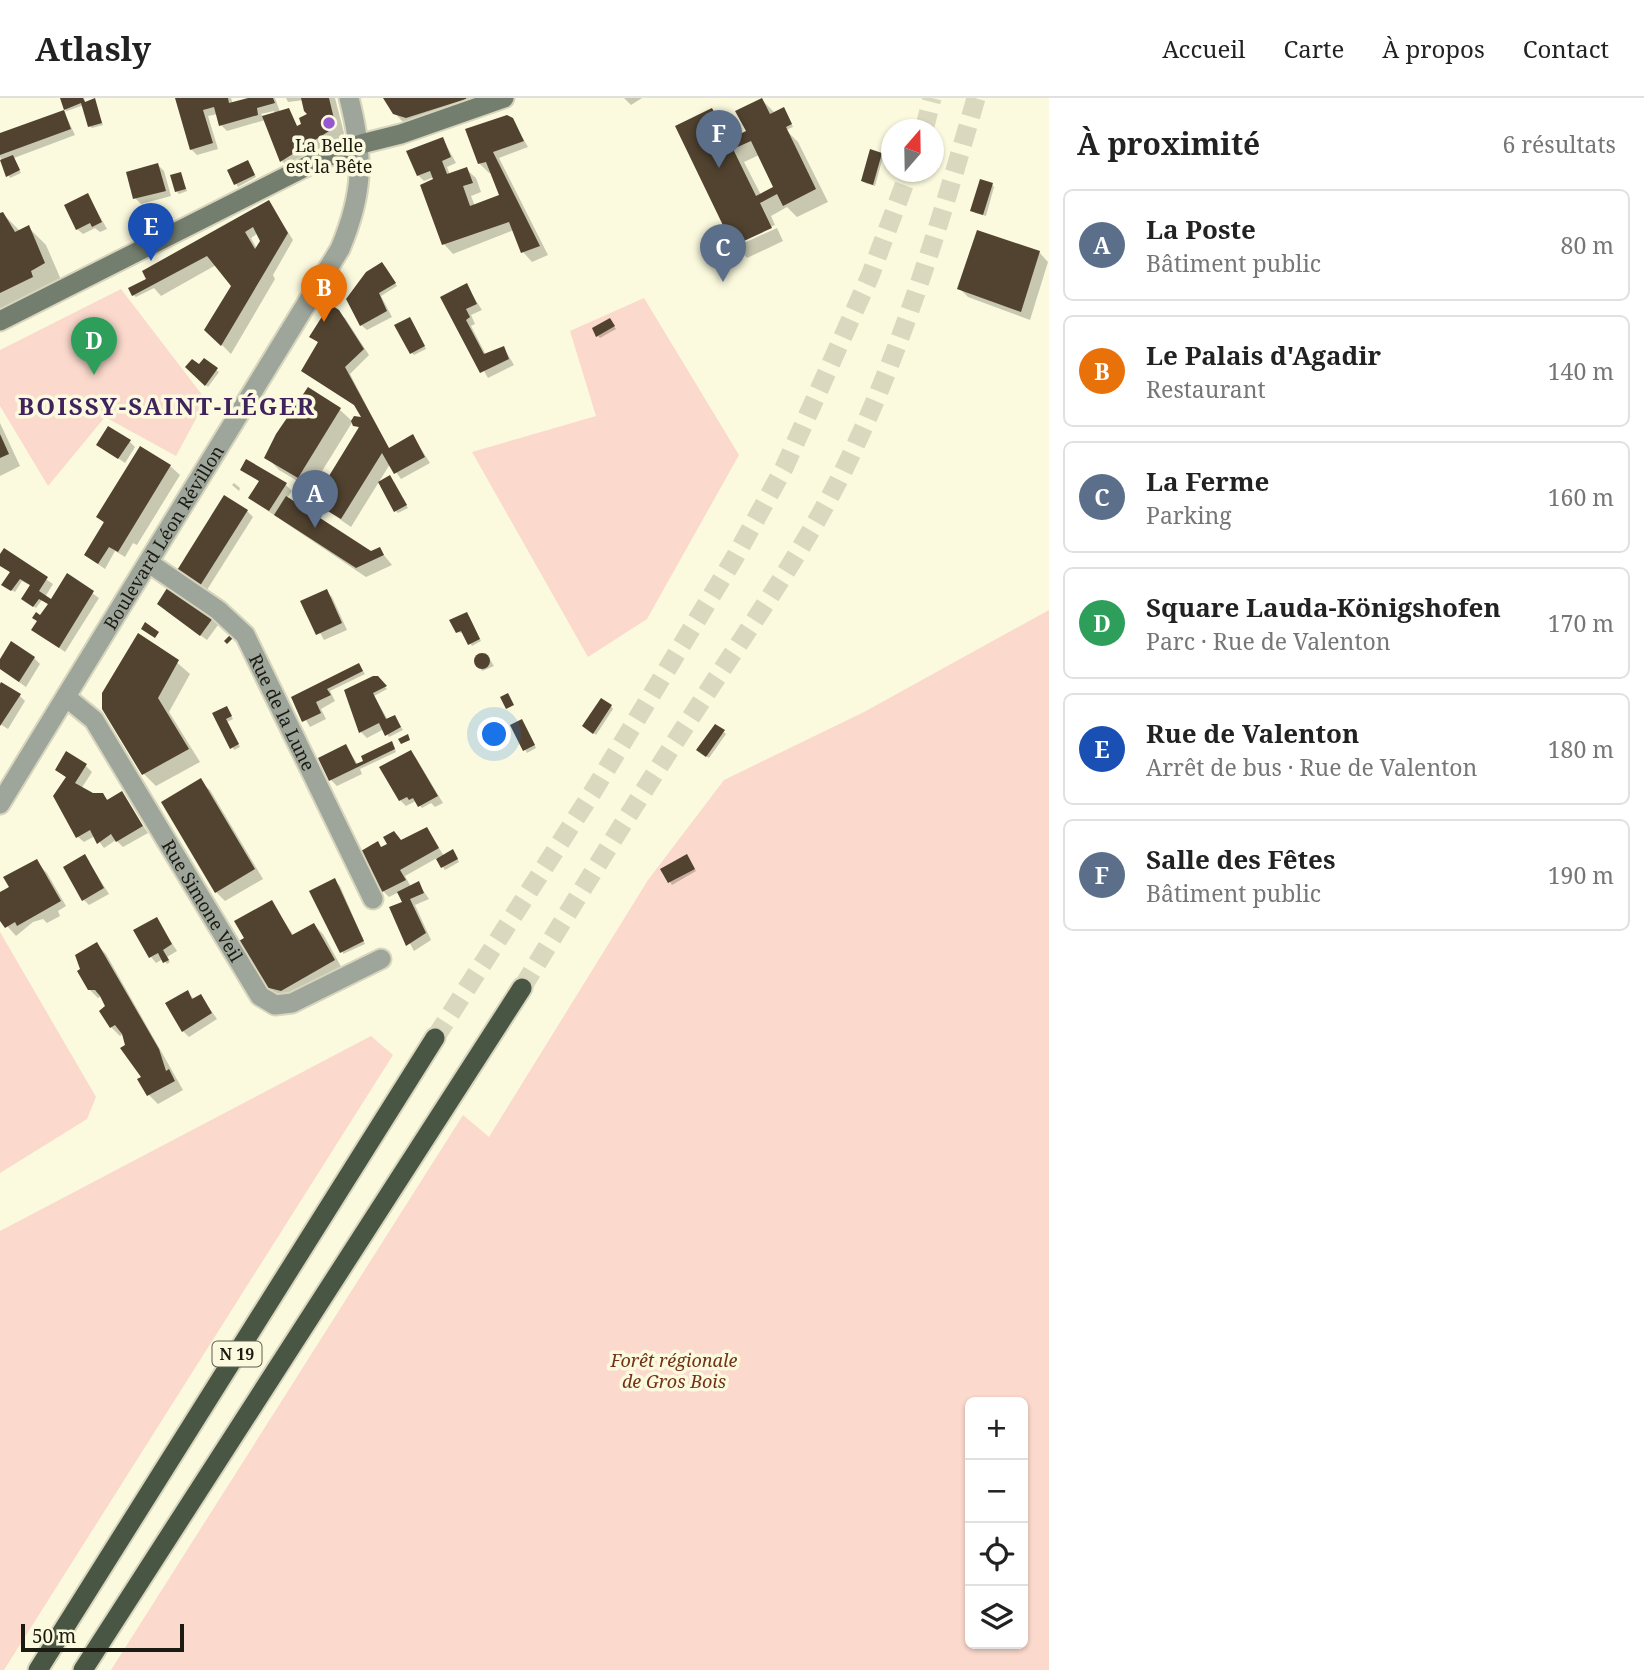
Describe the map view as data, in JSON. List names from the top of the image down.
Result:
{
  "streets": {
    "highway": ["N 19"],
    "street": ["Boulevard Léon Révillon", "Rue de la Lune", "Rue Simone Veil"]
  },
  "crossings": [
    ["Boulevard Léon Révillon", "Rue de la Lune"],
    ["Boulevard Léon Révillon", "Rue Simone Veil"]
  ],
  "districts": ["BOISSY-SAINT-LÉGER"],
  "parks": ["Forêt régionale de Gros Bois"],
  "places": ["La Belle est la Bête"],
  "scale_bar": "50 m",
  "north": "top",
  "page": {
    "header": "Atlasly",
    "nav": [
      "Accueil",
      "Carte",
      "À propos",
      "Contact"
    ],
    "heading": ["À proximité", "6 résultats"],
    "pins": [
      "F",
      "E",
      "C",
      "B",
      "D",
      "A"
    ],
    "list": [
      {
        "mark": "A",
        "name": "La Poste",
        "note": "Bâtiment public",
        "value": "80 m"
      },
      {
        "mark": "B",
        "name": "Le Palais d'Agadir",
        "note": "Restaurant",
        "value": "140 m"
      },
      {
        "mark": "C",
        "name": "La Ferme",
        "note": "Parking",
        "value": "160 m"
      },
      {
        "mark": "D",
        "name": "Square Lauda-Königshofen",
        "note": "Parc · Rue de Valenton",
        "value": "170 m"
      },
      {
        "mark": "E",
        "name": "Rue de Valenton",
        "note": "Arrêt de bus · Rue de Valenton",
        "value": "180 m"
      },
      {
        "mark": "F",
        "name": "Salle des Fêtes",
        "note": "Bâtiment public",
        "value": "190 m"
      }
    ],
    "map_buttons": ["+", "−"],
    "scale": "50 m"
  }
}
